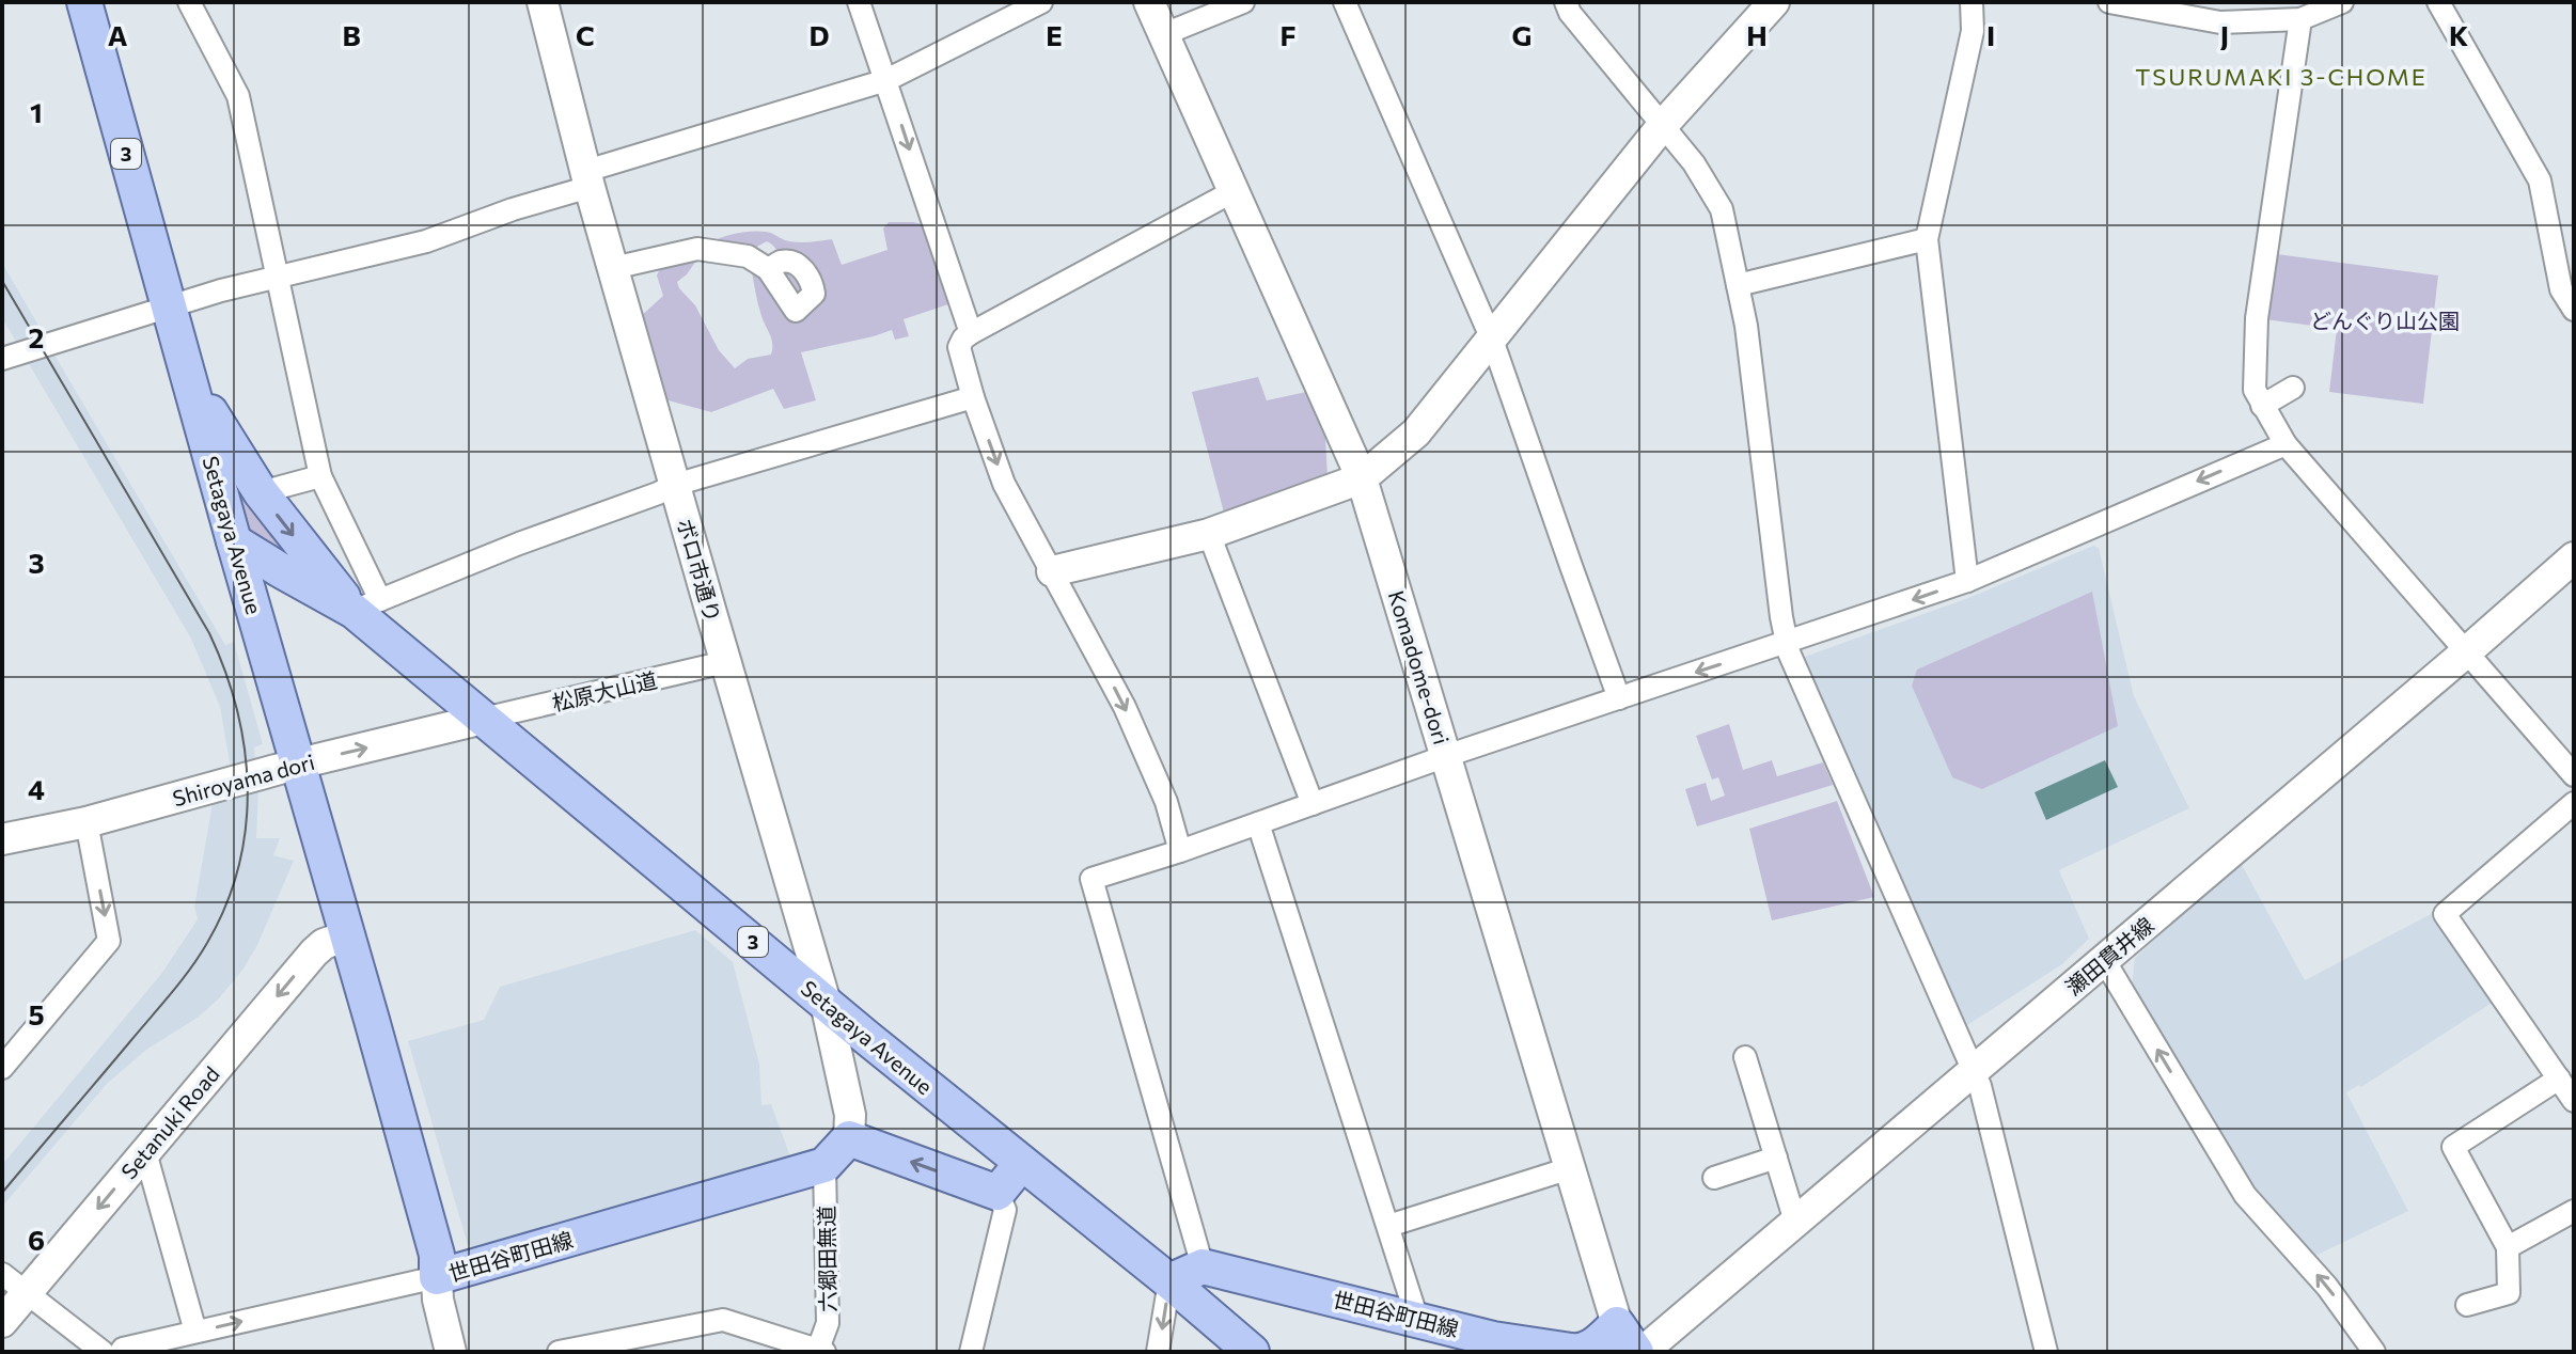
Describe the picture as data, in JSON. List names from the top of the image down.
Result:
{
  "streets": {
    "main road": ["3", "Setagaya Avenue", "世田谷町田線"],
    "street": [
      "ボロ市通り",
      "Komadome-dori",
      "松原大山道",
      "Shiroyama dori",
      "瀬田貫井線",
      "Setanuki Road",
      "六郷田無道"
    ]
  },
  "crossings": [
    ["3", "Setagaya Avenue"],
    ["3", "松原大山道"],
    ["3", "Shiroyama dori"],
    ["Setagaya Avenue", "ボロ市通り"],
    ["Setagaya Avenue", "松原大山道"],
    ["Setagaya Avenue", "Shiroyama dori"],
    ["Setagaya Avenue", "世田谷町田線"],
    ["ボロ市通り", "松原大山道"],
    ["Komadome-dori", "瀬田貫井線"],
    ["Komadome-dori", "世田谷町田線"],
    ["松原大山道", "Shiroyama dori"],
    ["Shiroyama dori", "世田谷町田線"],
    ["瀬田貫井線", "世田谷町田線"],
    ["Setanuki Road", "世田谷町田線"],
    ["世田谷町田線", "六郷田無道"]
  ],
  "one_way": ["Setanuki Road"],
  "districts": ["TSURUMAKI 3-CHOME"],
  "parks": ["どんぐり山公園"],
  "grid": {
    "columns": [
      "A",
      "B",
      "C",
      "D",
      "E",
      "F",
      "G",
      "H",
      "I",
      "J",
      "K"
    ],
    "rows": [
      "1",
      "2",
      "3",
      "4",
      "5",
      "6"
    ]
  }
}
